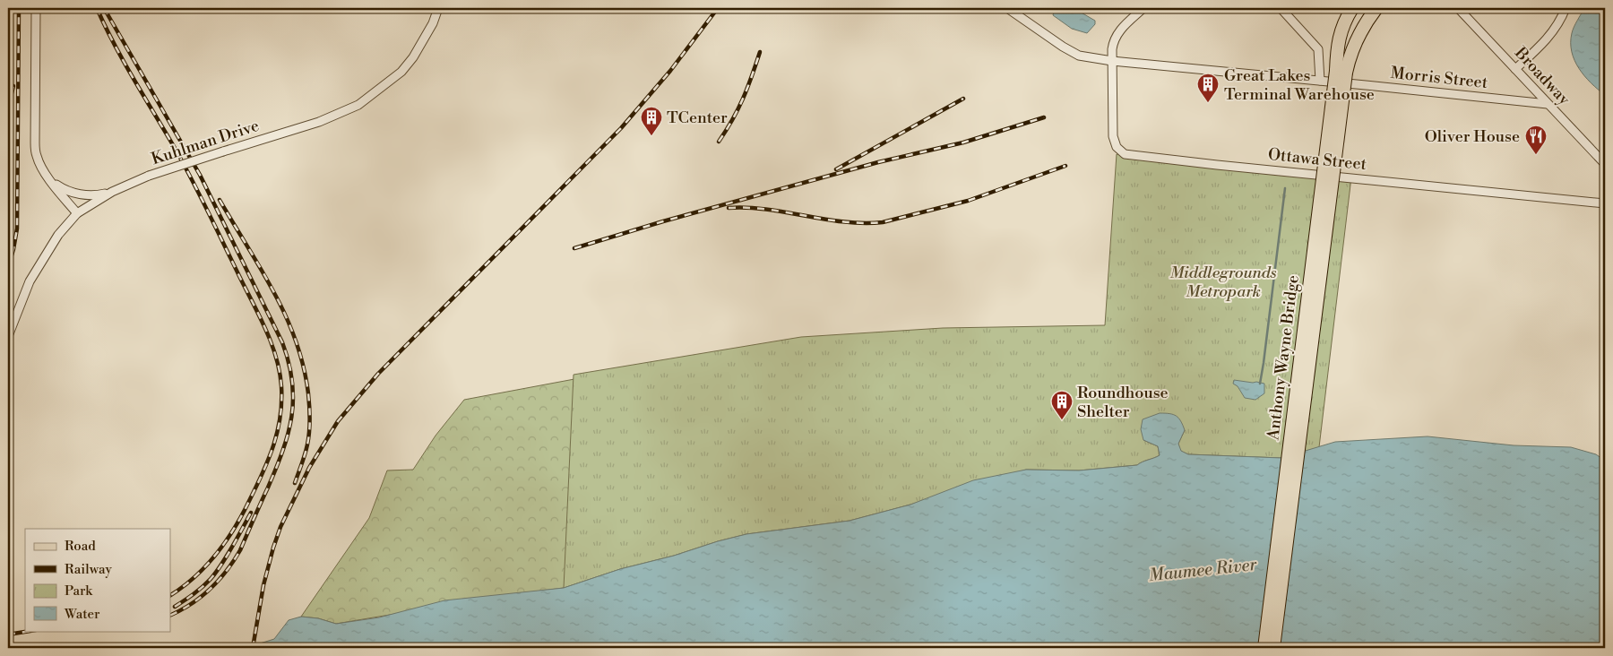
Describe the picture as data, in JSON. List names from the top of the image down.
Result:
{
  "streets": {
    "main road": ["Anthony Wayne Bridge"],
    "street": [
      "Broadway",
      "Morris Street",
      "Kuhlman Drive",
      "Ottawa Street"
    ]
  },
  "crossings": [
    ["Broadway", "Morris Street"],
    ["Morris Street", "Ottawa Street"]
  ],
  "water": ["Maumee River"],
  "parks": ["Middlegrounds Metropark"],
  "places": {
    "building": ["Great Lakes Terminal Warehouse", "TCenter", "Roundhouse Shelter"],
    "restaurant": ["Oliver House"]
  },
  "legend": [
    "Road",
    "Railway",
    "Park",
    "Water"
  ]
}
